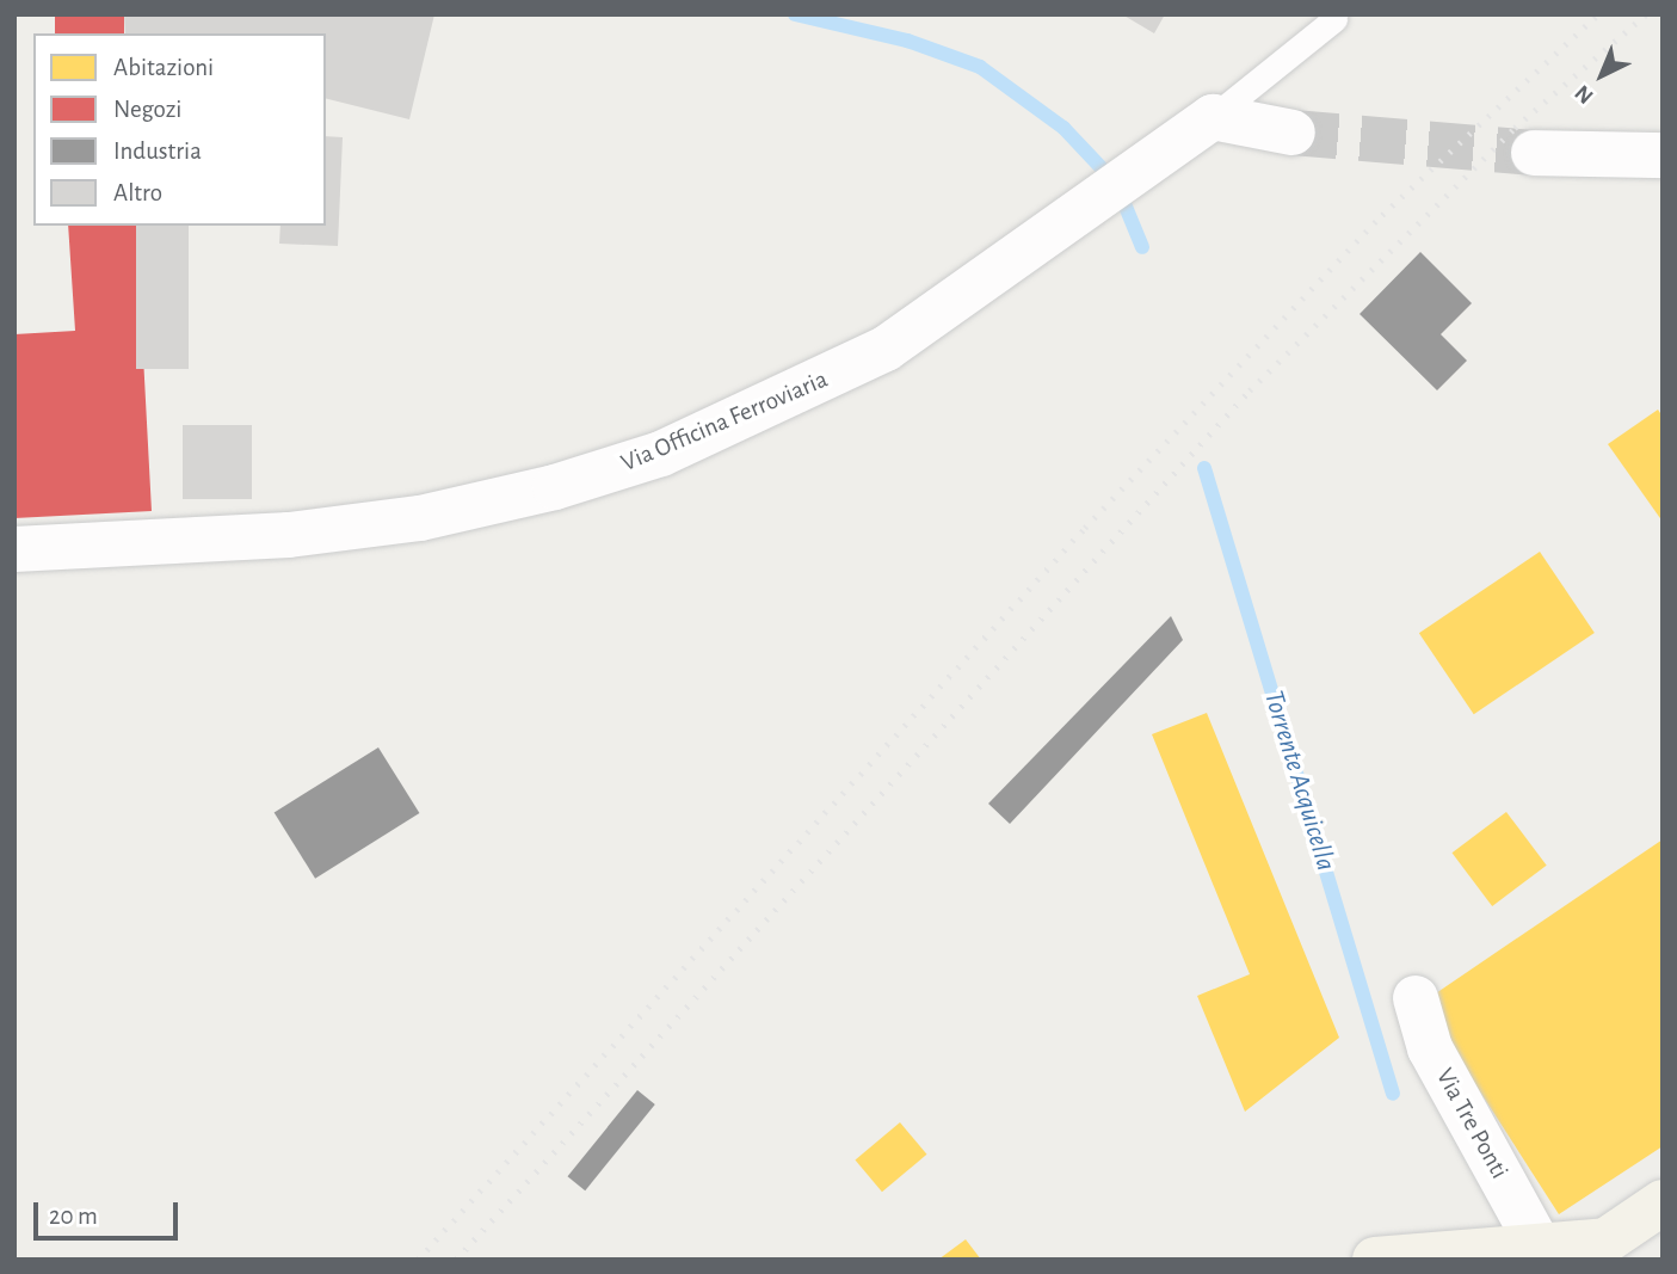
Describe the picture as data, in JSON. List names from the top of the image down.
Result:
{
  "streets": {
    "main road": ["Via Officina Ferroviaria", "Via Tre Ponti"]
  },
  "water": ["Torrente Acquicella"],
  "legend": [
    "Abitazioni",
    "Negozi",
    "Industria",
    "Altro"
  ],
  "scale_bar": "20 m",
  "north": "bottom left"
}
